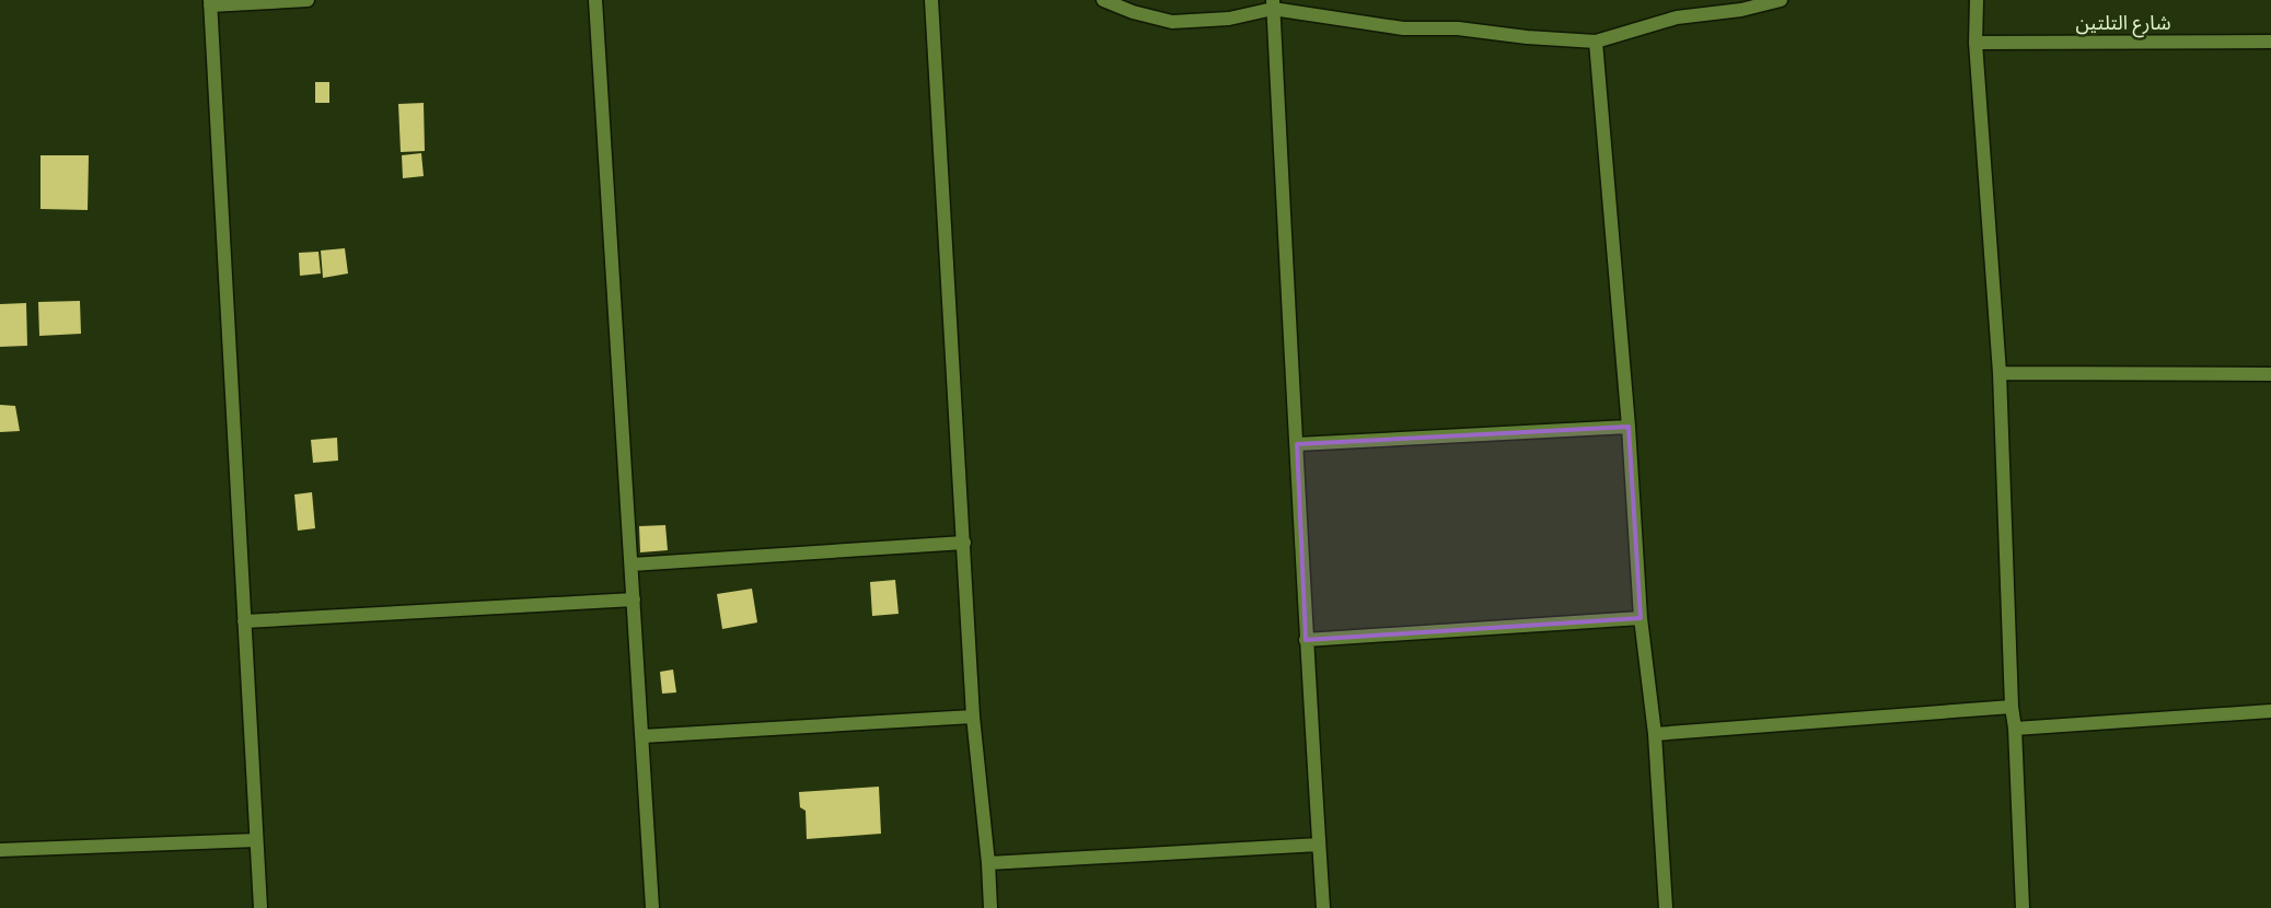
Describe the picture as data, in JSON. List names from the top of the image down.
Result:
{
  "streets": {
    "street": ["شارع التلتين"]
  }
}
